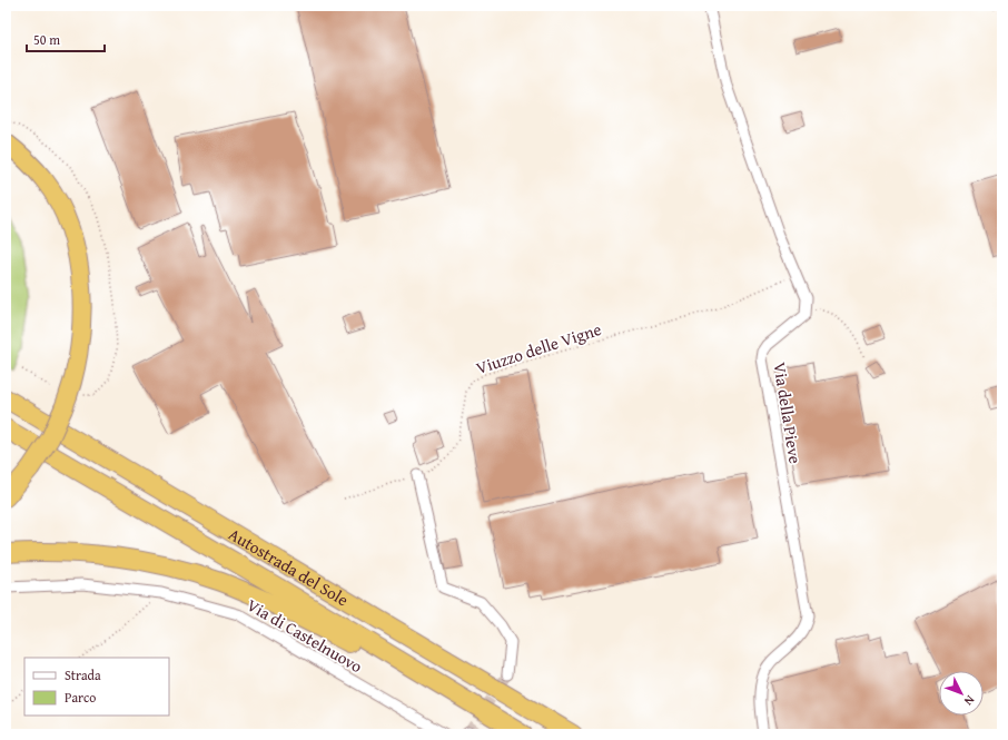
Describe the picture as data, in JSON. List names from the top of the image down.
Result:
{
  "streets": {
    "highway": ["Autostrada del Sole"],
    "street": ["Via della Pieve", "Via di Castelnuovo"],
    "path": ["Viuzzo delle Vigne"]
  },
  "legend": ["Strada", "Parco"],
  "scale_bar": "50 m",
  "north": "bottom right"
}
